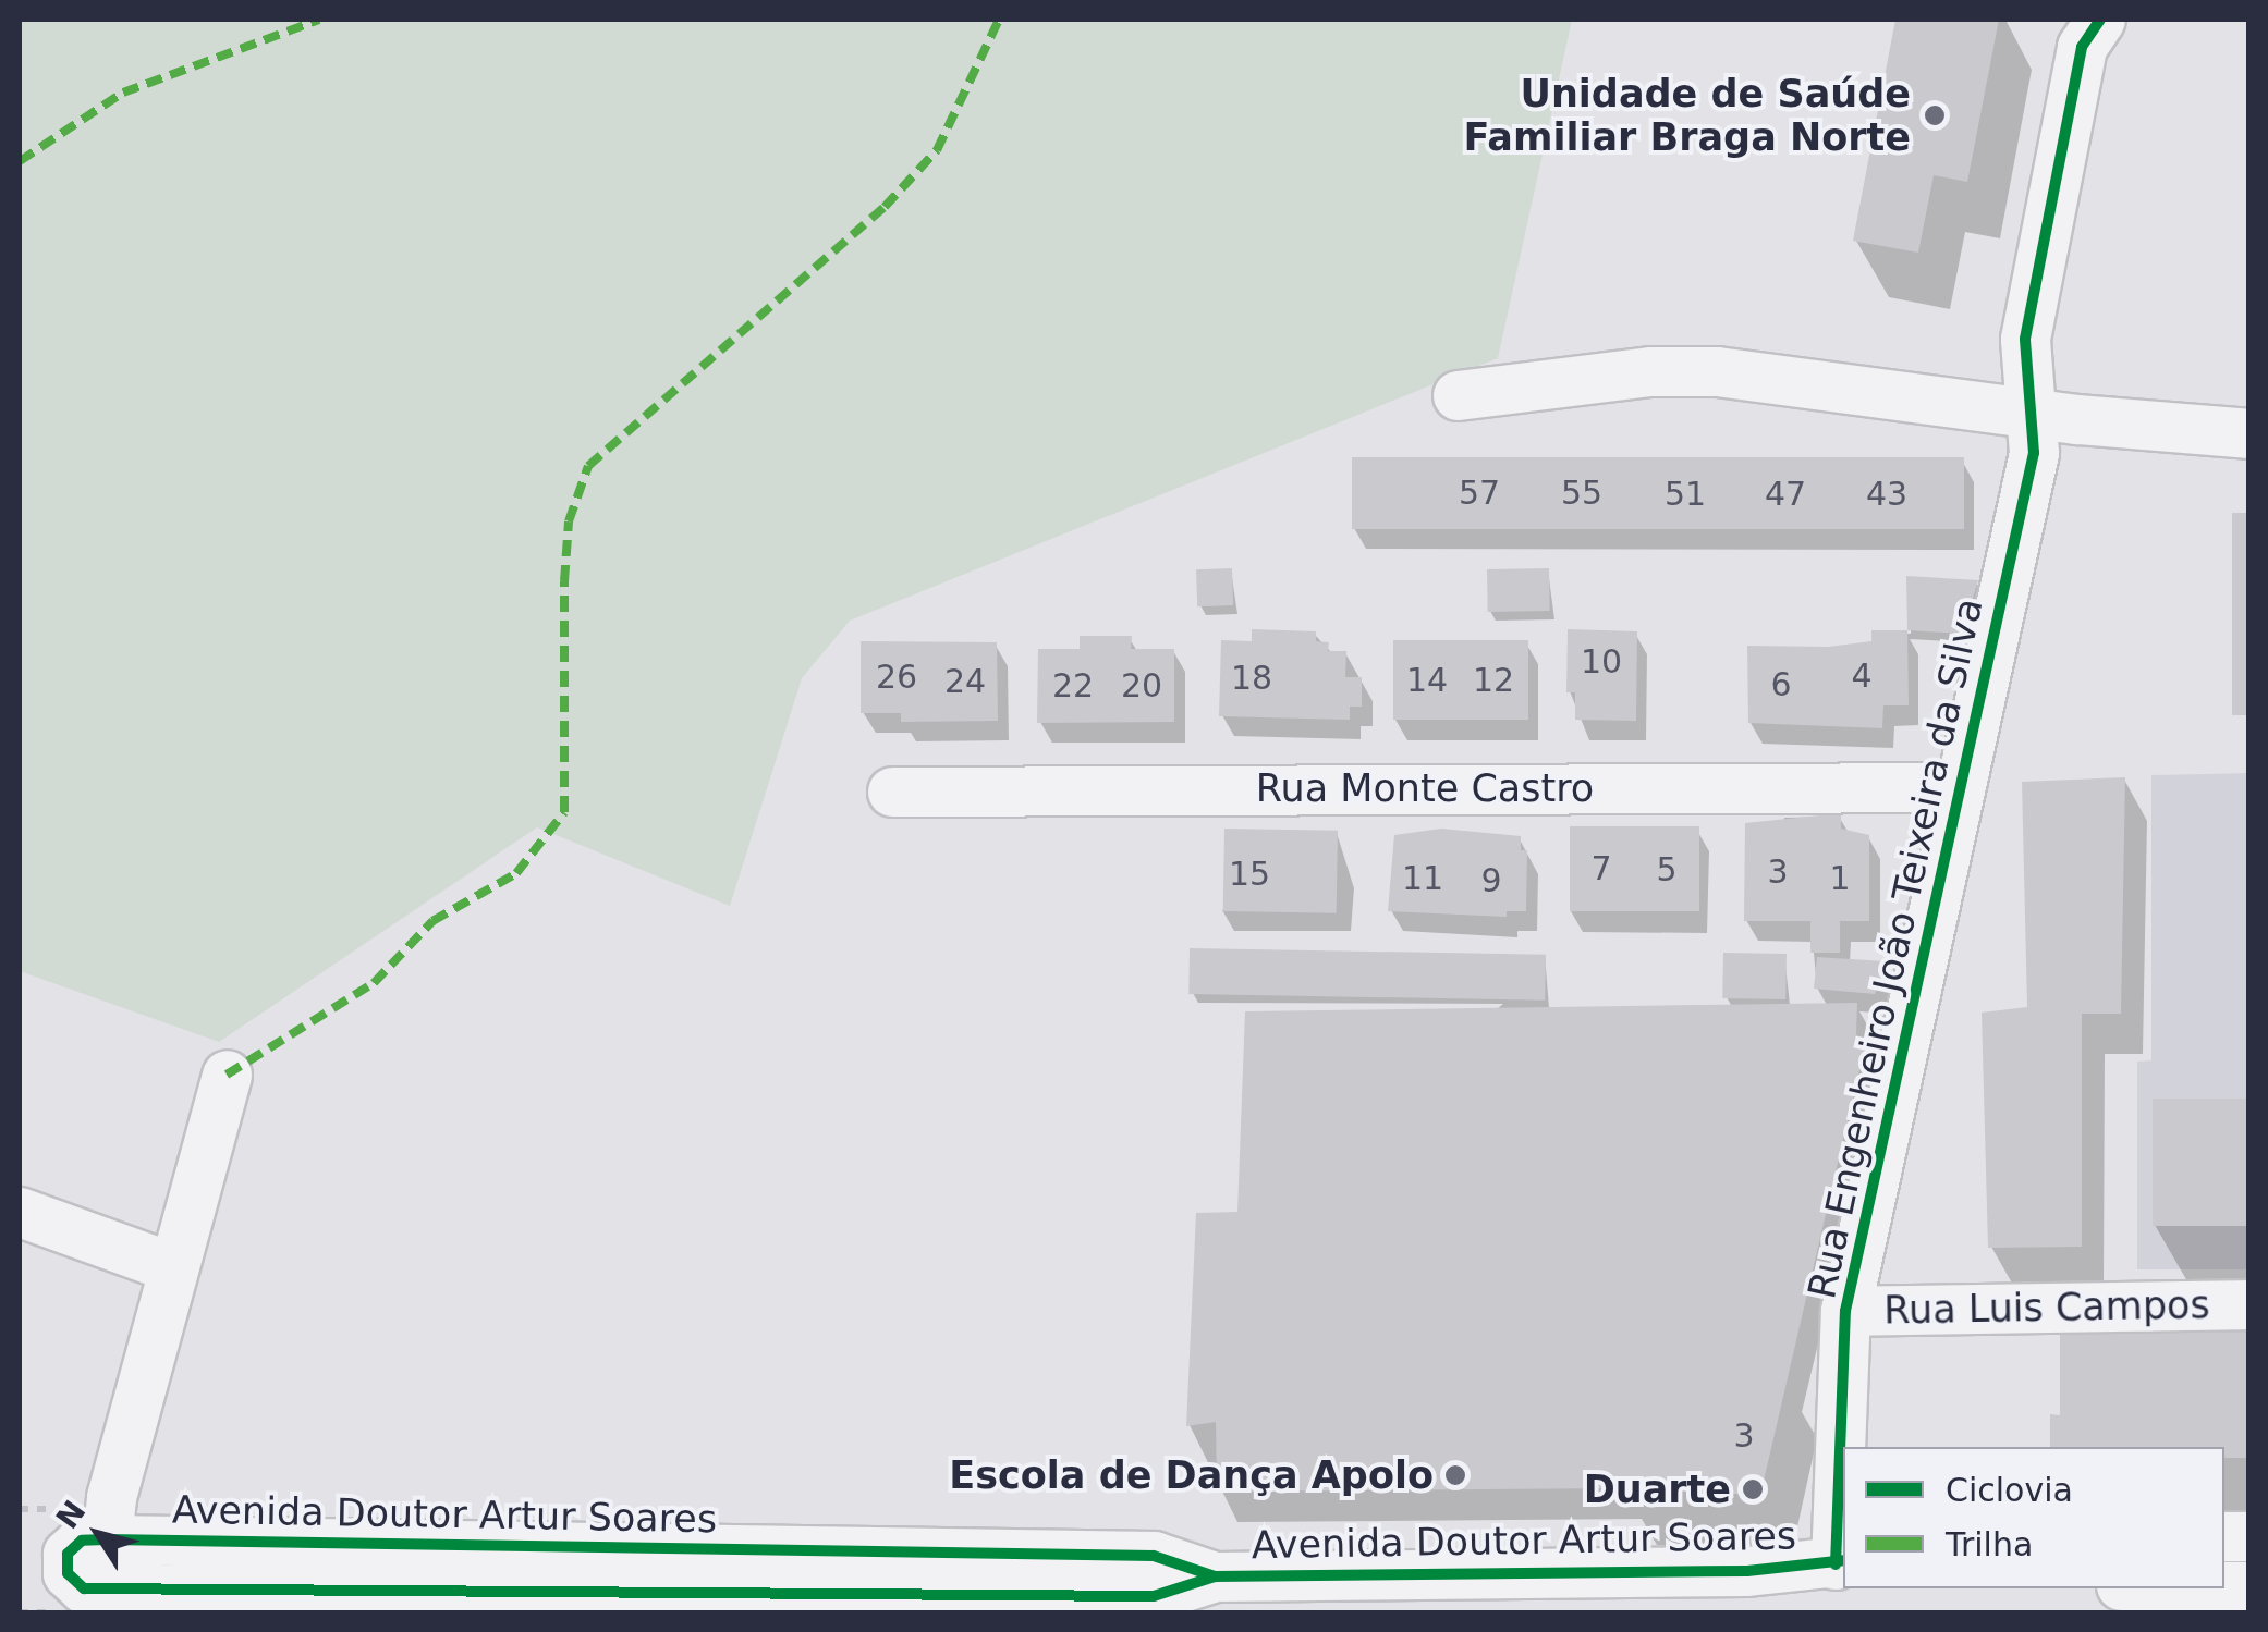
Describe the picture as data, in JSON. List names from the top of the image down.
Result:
{
  "streets": {
    "street": [
      "Rua Monte Castro",
      "Rua Engenheiro João Teixeira da Silva",
      "Rua Luis Campos",
      "Avenida Doutor Artur Soares"
    ]
  },
  "crossings": [
    ["Rua Monte Castro", "Rua Engenheiro João Teixeira da Silva"],
    ["Rua Engenheiro João Teixeira da Silva", "Rua Luis Campos"],
    ["Rua Engenheiro João Teixeira da Silva", "Avenida Doutor Artur Soares"]
  ],
  "places": ["Unidade de Saúde Familiar Braga Norte", "Escola de Dança Apolo", "Duarte"],
  "house_numbers": [
    "57",
    "55",
    "51",
    "47",
    "43",
    "10",
    "4",
    "26",
    "18",
    "14",
    "12",
    "24",
    "6",
    "22",
    "20",
    "7",
    "5",
    "3",
    "15",
    "11",
    "1",
    "9",
    "3"
  ],
  "legend": ["Ciclovia", "Trilha"],
  "north": "top left"
}
